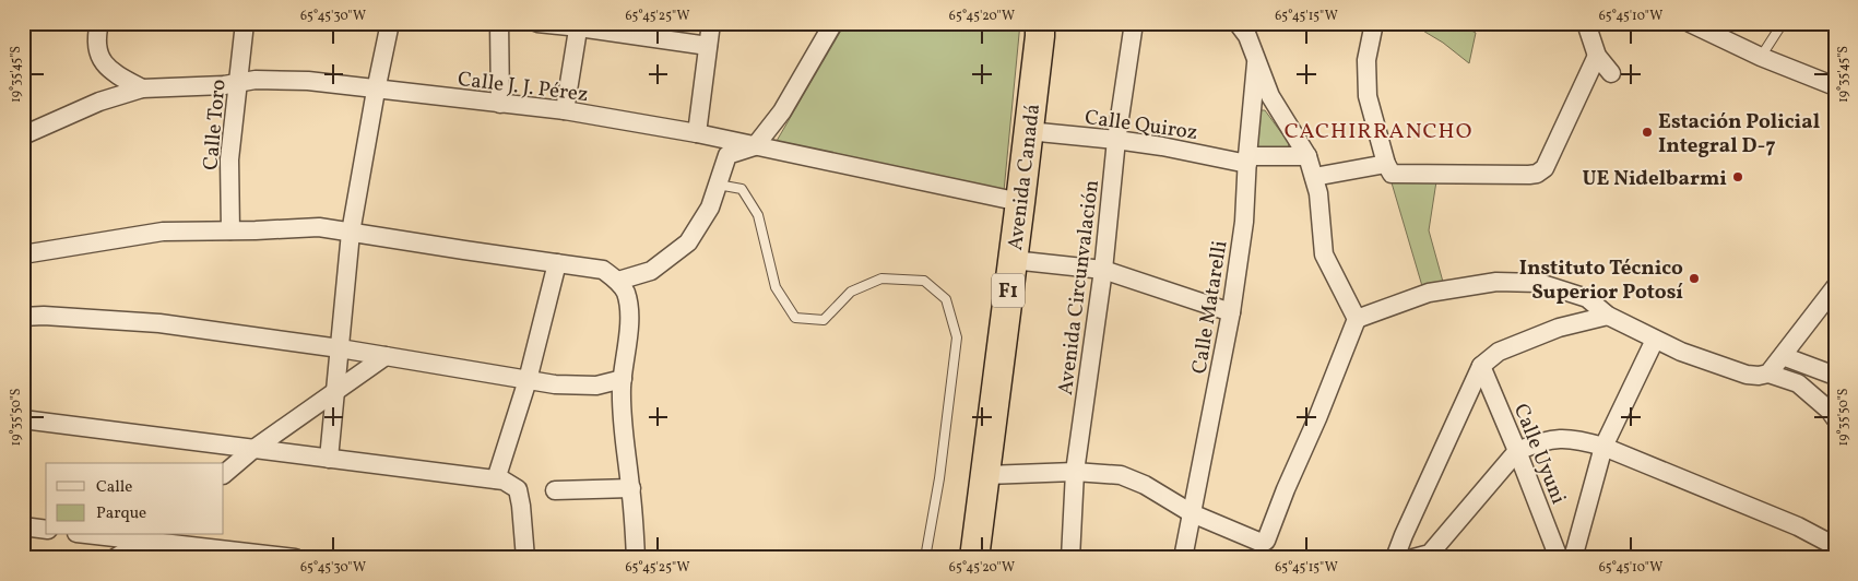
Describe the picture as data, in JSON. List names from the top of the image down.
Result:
{
  "streets": {
    "highway": ["Avenida Canadá", "F1"],
    "street": [
      "Calle J. J. Pérez",
      "Calle Quiroz",
      "Calle Toro",
      "Avenida Circunvalación",
      "Calle Matarelli",
      "Calle Uyuni"
    ]
  },
  "crossings": [
    ["Calle J. J. Pérez", "Calle Toro"],
    ["Calle J. J. Pérez", "Avenida Canadá"],
    ["Calle Quiroz", "Avenida Canadá"],
    ["Calle Quiroz", "Avenida Circunvalación"],
    ["Calle Quiroz", "Calle Matarelli"]
  ],
  "districts": ["CACHIRRANCHO"],
  "places": ["Estación Policial Integral D-7", "UE Nidelbarmi", "Instituto Técnico Superior Potosí"],
  "legend": ["Calle", "Parque"],
  "coordinates": [
    "65°45'30\"W",
    "65°45'25\"W",
    "65°45'20\"W",
    "65°45'15\"W",
    "65°45'10\"W",
    "19°35'45\"S",
    "19°35'50\"S"
  ]
}
